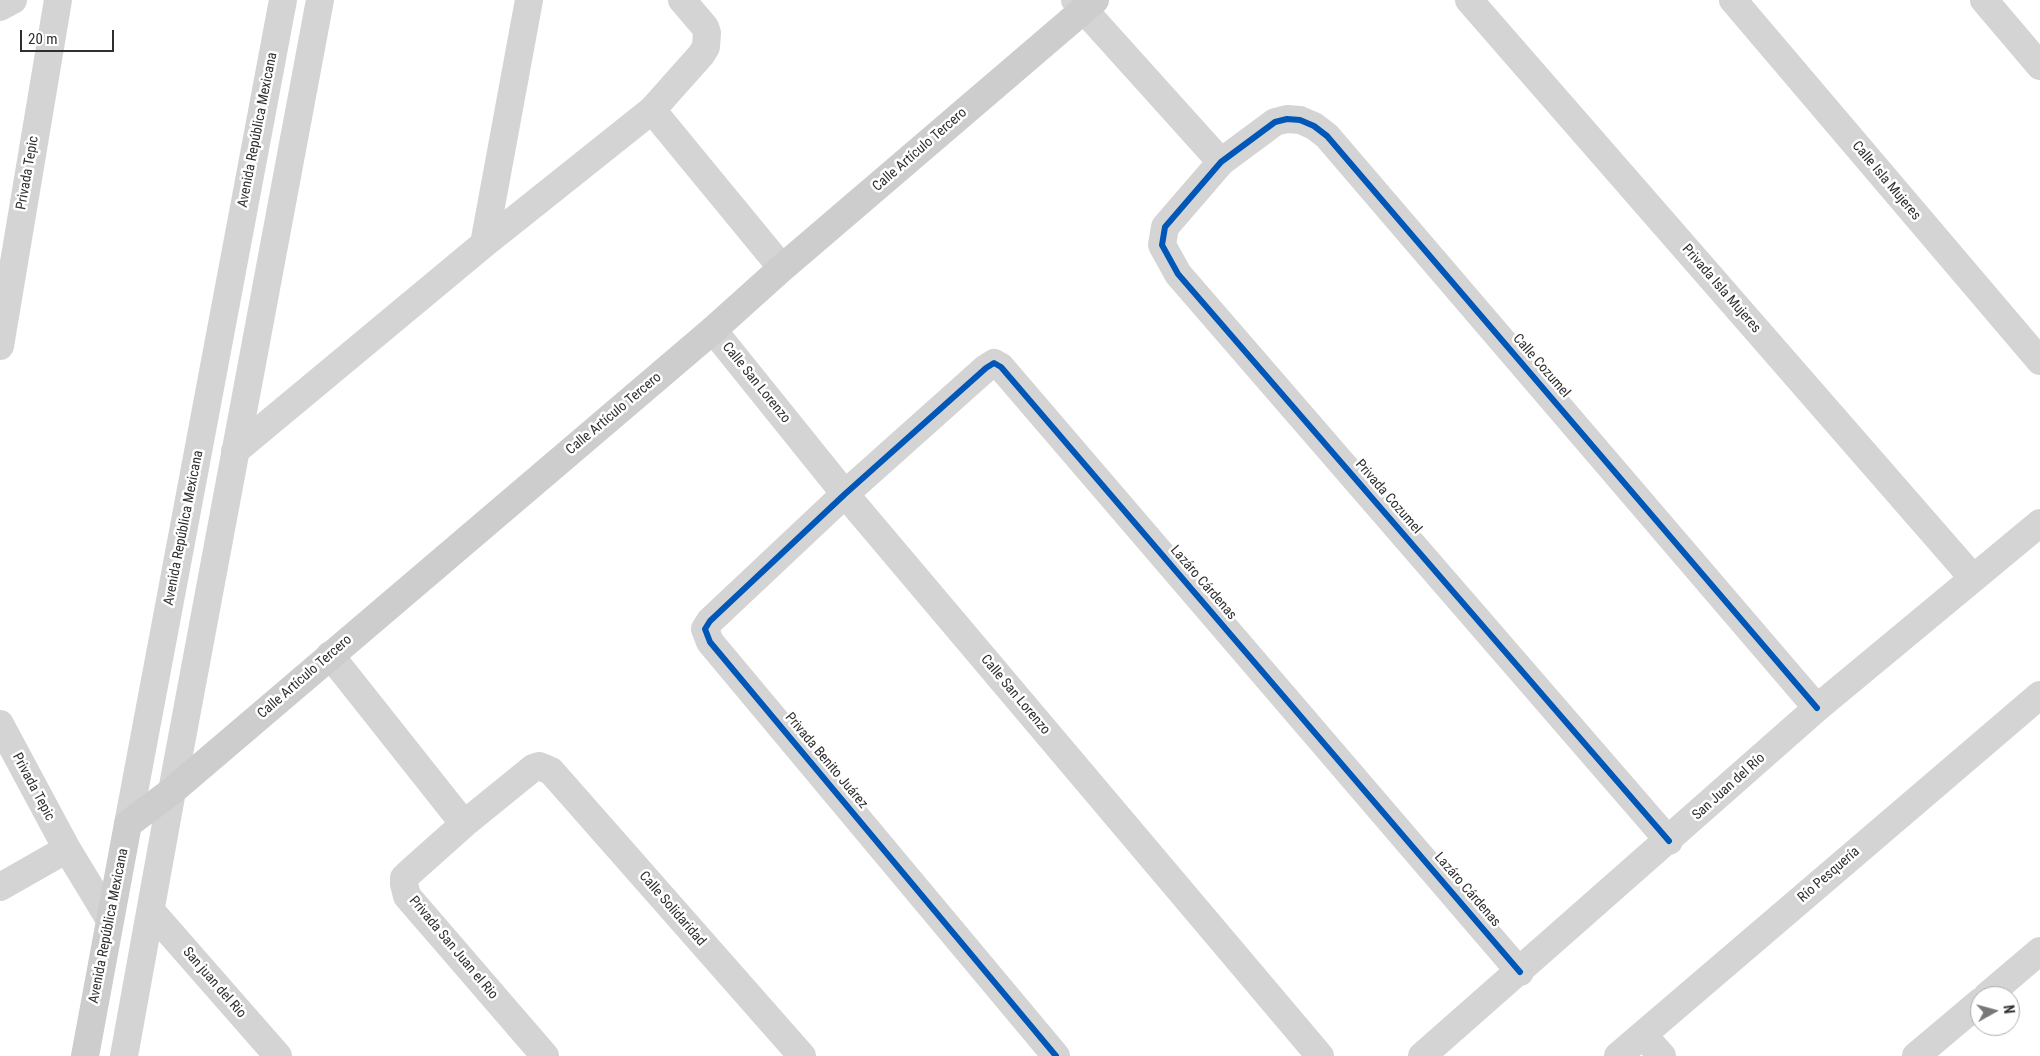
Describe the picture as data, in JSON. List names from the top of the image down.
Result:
{
  "streets": {
    "street": [
      "Avenida República Mexicana",
      "Calle Artículo Tercero",
      "Privada Tepic",
      "Calle Isla Mujeres",
      "Privada Isla Mujeres",
      "Calle Cozumel",
      "Calle San Lorenzo",
      "Privada Cozumel",
      "Lazáro Cárdenas",
      "Privada Benito Juárez",
      "San Juan del Río",
      "Río Pesquería",
      "Calle Solidaridad",
      "Privada San Juan el Rio",
      "San juan del Rio"
    ]
  },
  "crossings": [
    ["Avenida República Mexicana", "Calle Artículo Tercero"],
    ["Avenida República Mexicana", "Privada Tepic"],
    ["Calle Artículo Tercero", "Calle San Lorenzo"],
    ["Privada Isla Mujeres", "San Juan del Río"],
    ["Calle Cozumel", "Privada Cozumel"],
    ["Calle Cozumel", "San Juan del Río"],
    ["Calle San Lorenzo", "Lazáro Cárdenas"],
    ["Calle San Lorenzo", "Privada Benito Juárez"],
    ["Privada Cozumel", "San Juan del Río"],
    ["Lazáro Cárdenas", "Privada Benito Juárez"],
    ["Lazáro Cárdenas", "San Juan del Río"],
    ["Calle Solidaridad", "Privada San Juan el Rio"]
  ],
  "scale_bar": "20 m",
  "north": "right"
}
